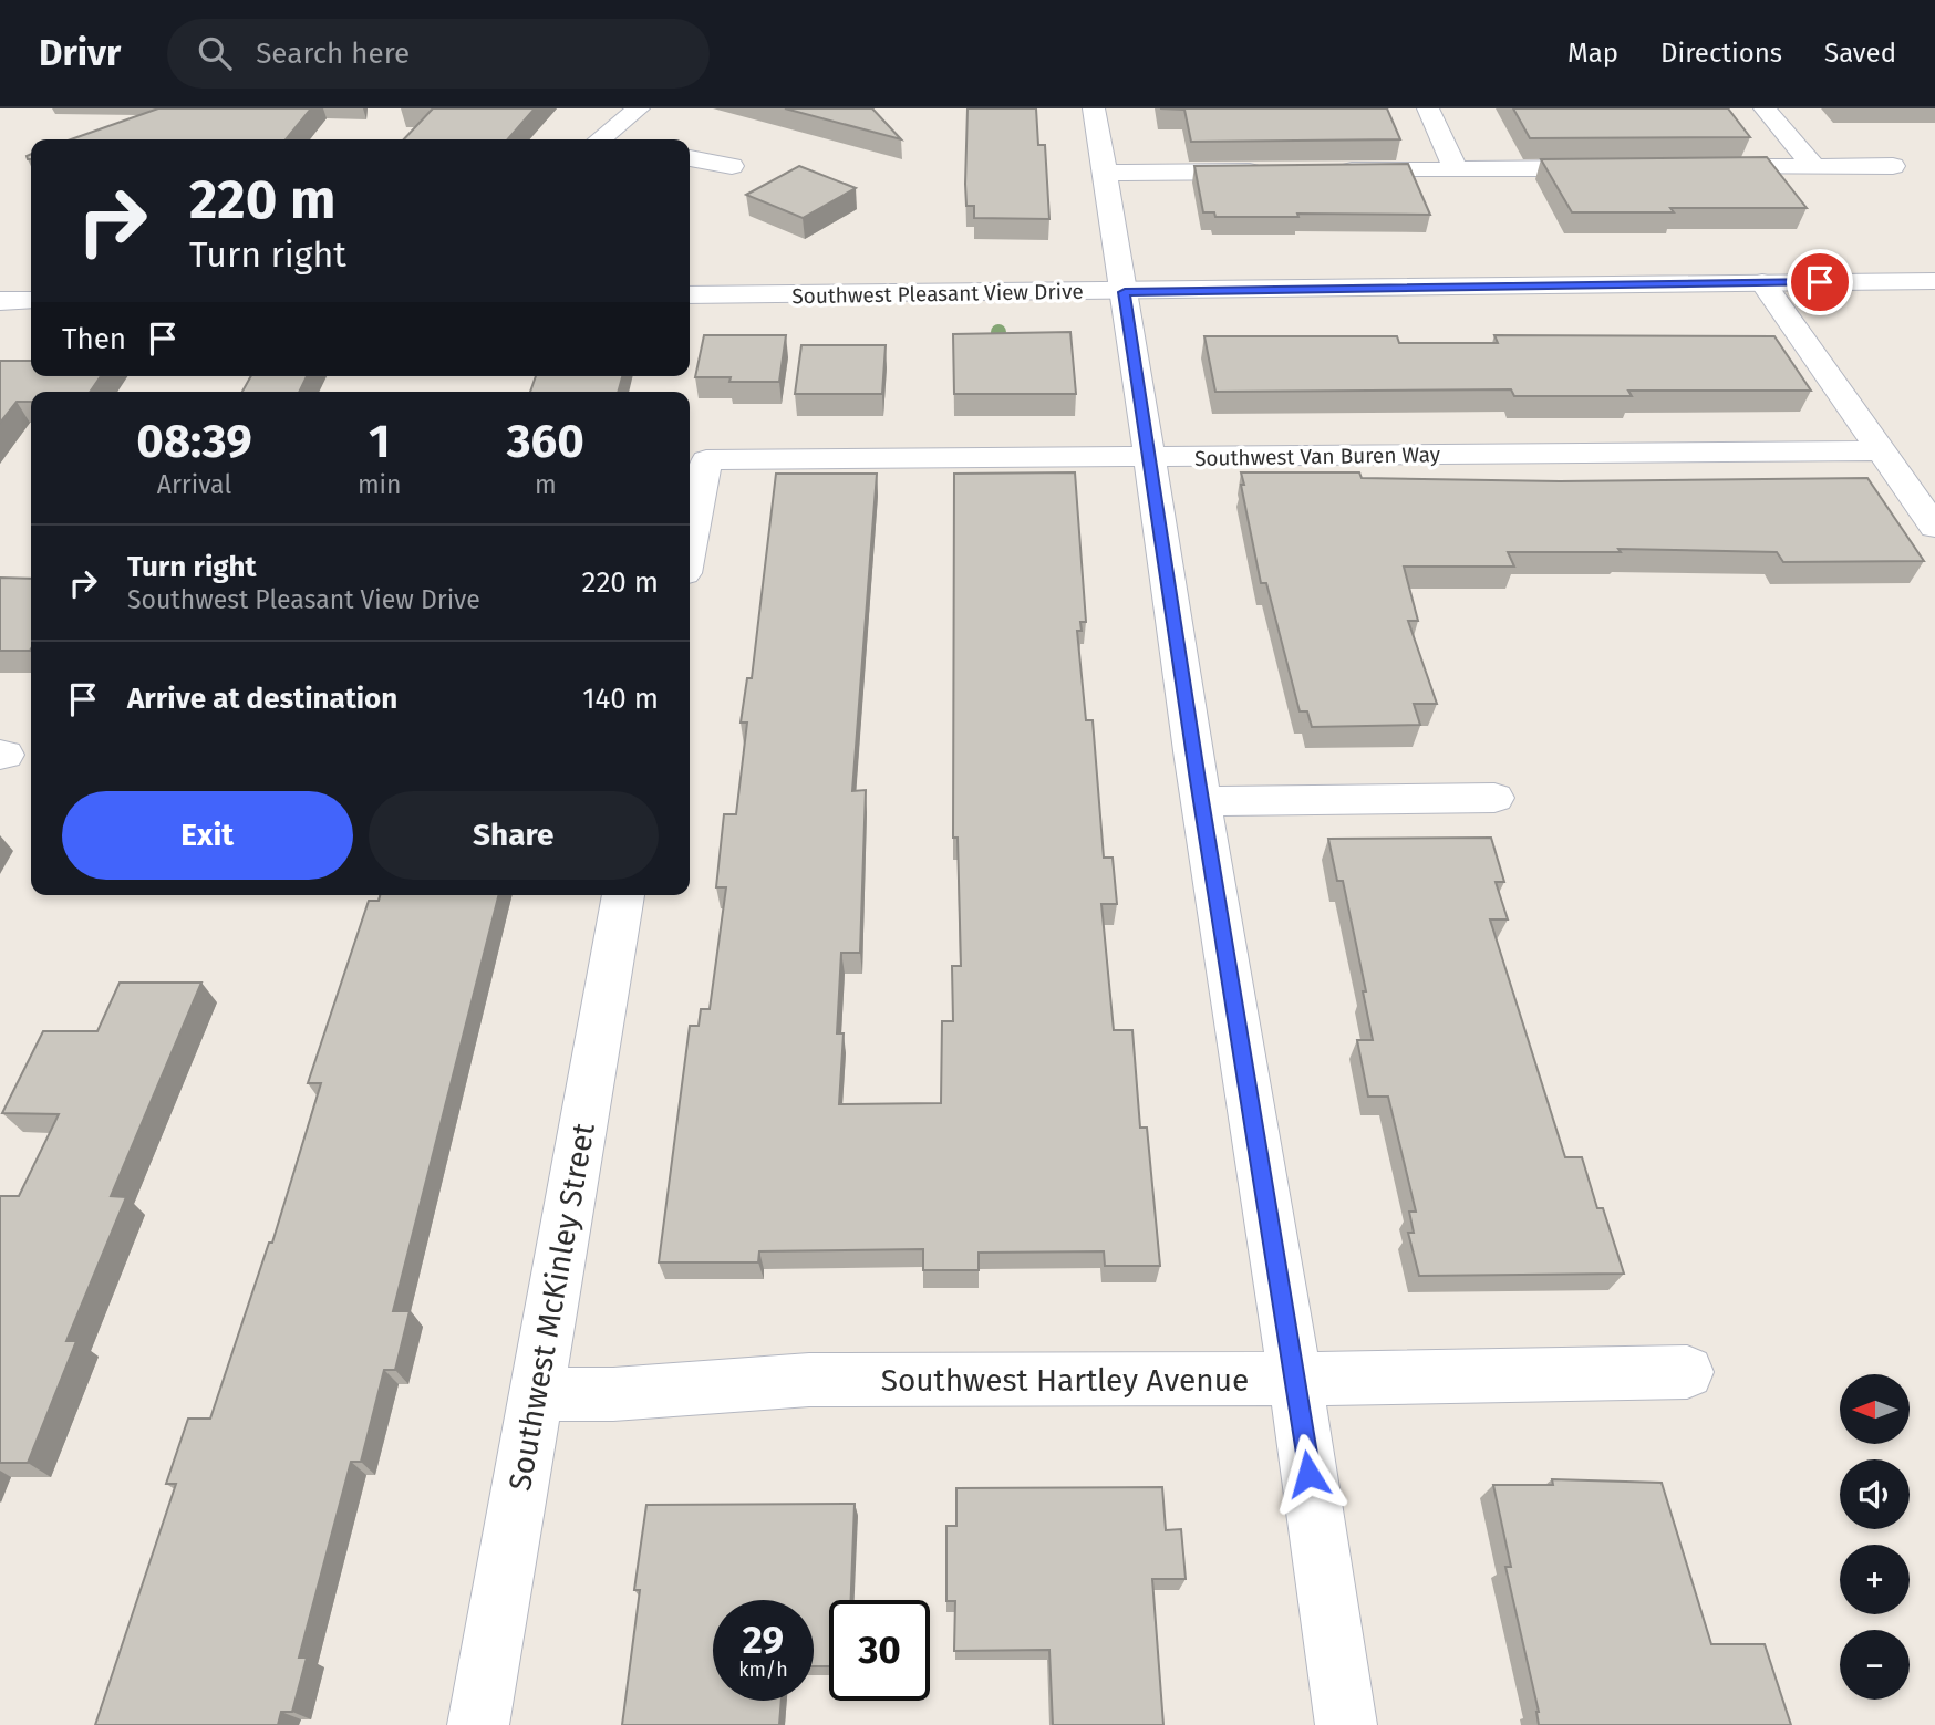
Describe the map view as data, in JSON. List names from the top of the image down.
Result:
{
  "streets": {
    "street": [
      "Southwest Pleasant View Drive",
      "Southwest Van Buren Way",
      "Southwest McKinley Street",
      "Southwest Hartley Avenue"
    ]
  },
  "crossings": [
    ["Southwest McKinley Street", "Southwest Hartley Avenue"]
  ],
  "north": "left",
  "page": {
    "header": "Drivr",
    "search": "Search here",
    "nav": ["Map", "Directions", "Saved"],
    "turn": ["220 m", "Turn right"],
    "then": "Then",
    "eta": [
      "08:39",
      "Arrival",
      "1",
      "min",
      "360",
      "m"
    ],
    "list": [
      {
        "name": "Turn right",
        "note": "Southwest Pleasant View Drive",
        "value": "220 m"
      },
      {
        "name": "Arrive at destination",
        "value": "140 m"
      }
    ],
    "buttons": ["Exit", "Share"],
    "map_buttons": ["+", "−"],
    "speed": "29 km/h",
    "limit": "30"
  }
}
